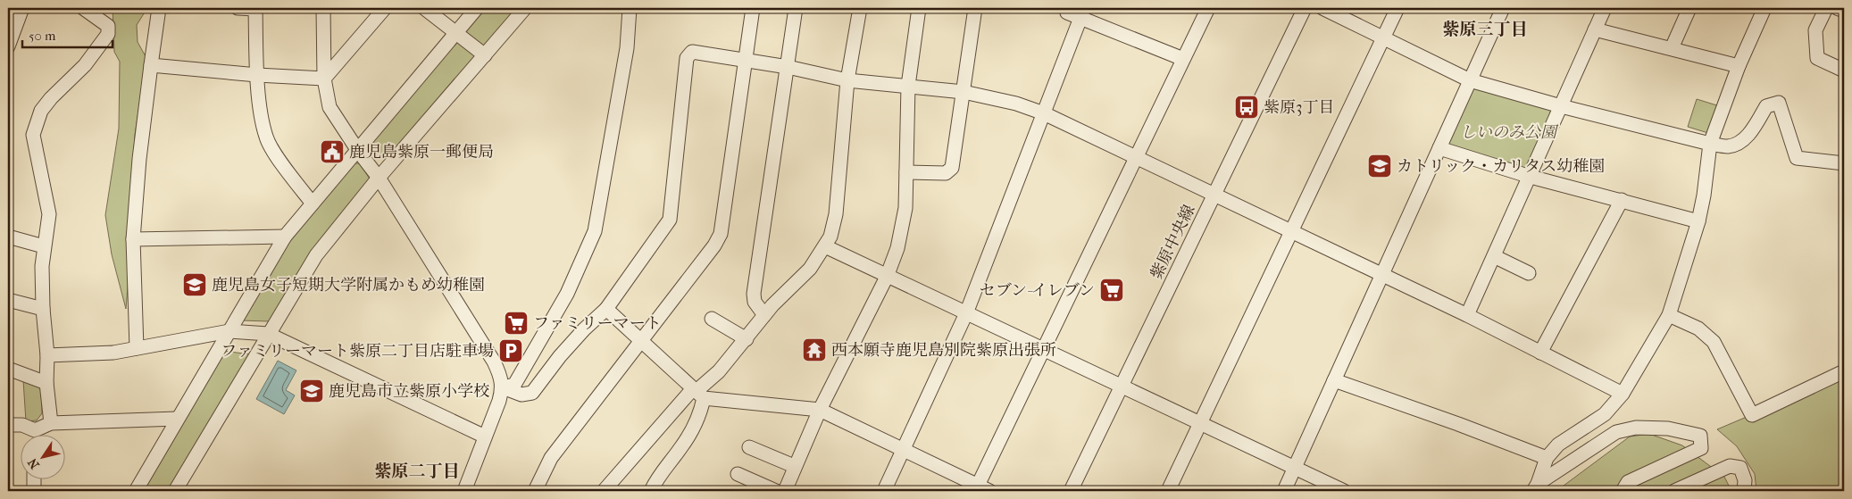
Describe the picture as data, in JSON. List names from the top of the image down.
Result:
{
  "streets": {
    "street": ["紫原中央線"]
  },
  "districts": ["紫原三丁目", "紫原二丁目"],
  "parks": ["しいのみ公園"],
  "places": {
    "bus stop": ["紫原3丁目"],
    "public building": ["鹿児島紫原一郵便局"],
    "school or university": ["カトリック・カリタス幼稚園", "鹿児島女子短期大学附属かもめ幼稚園", "鹿児島市立紫原小学校"],
    "supermarket": ["セブン-イレブン", "ファミリーマート"],
    "temple": ["西本願寺鹿児島別院紫原出張所"],
    "parking": ["ファミリーマート紫原二丁目店駐車場"]
  },
  "scale_bar": "50 m",
  "north": "bottom left"
}
